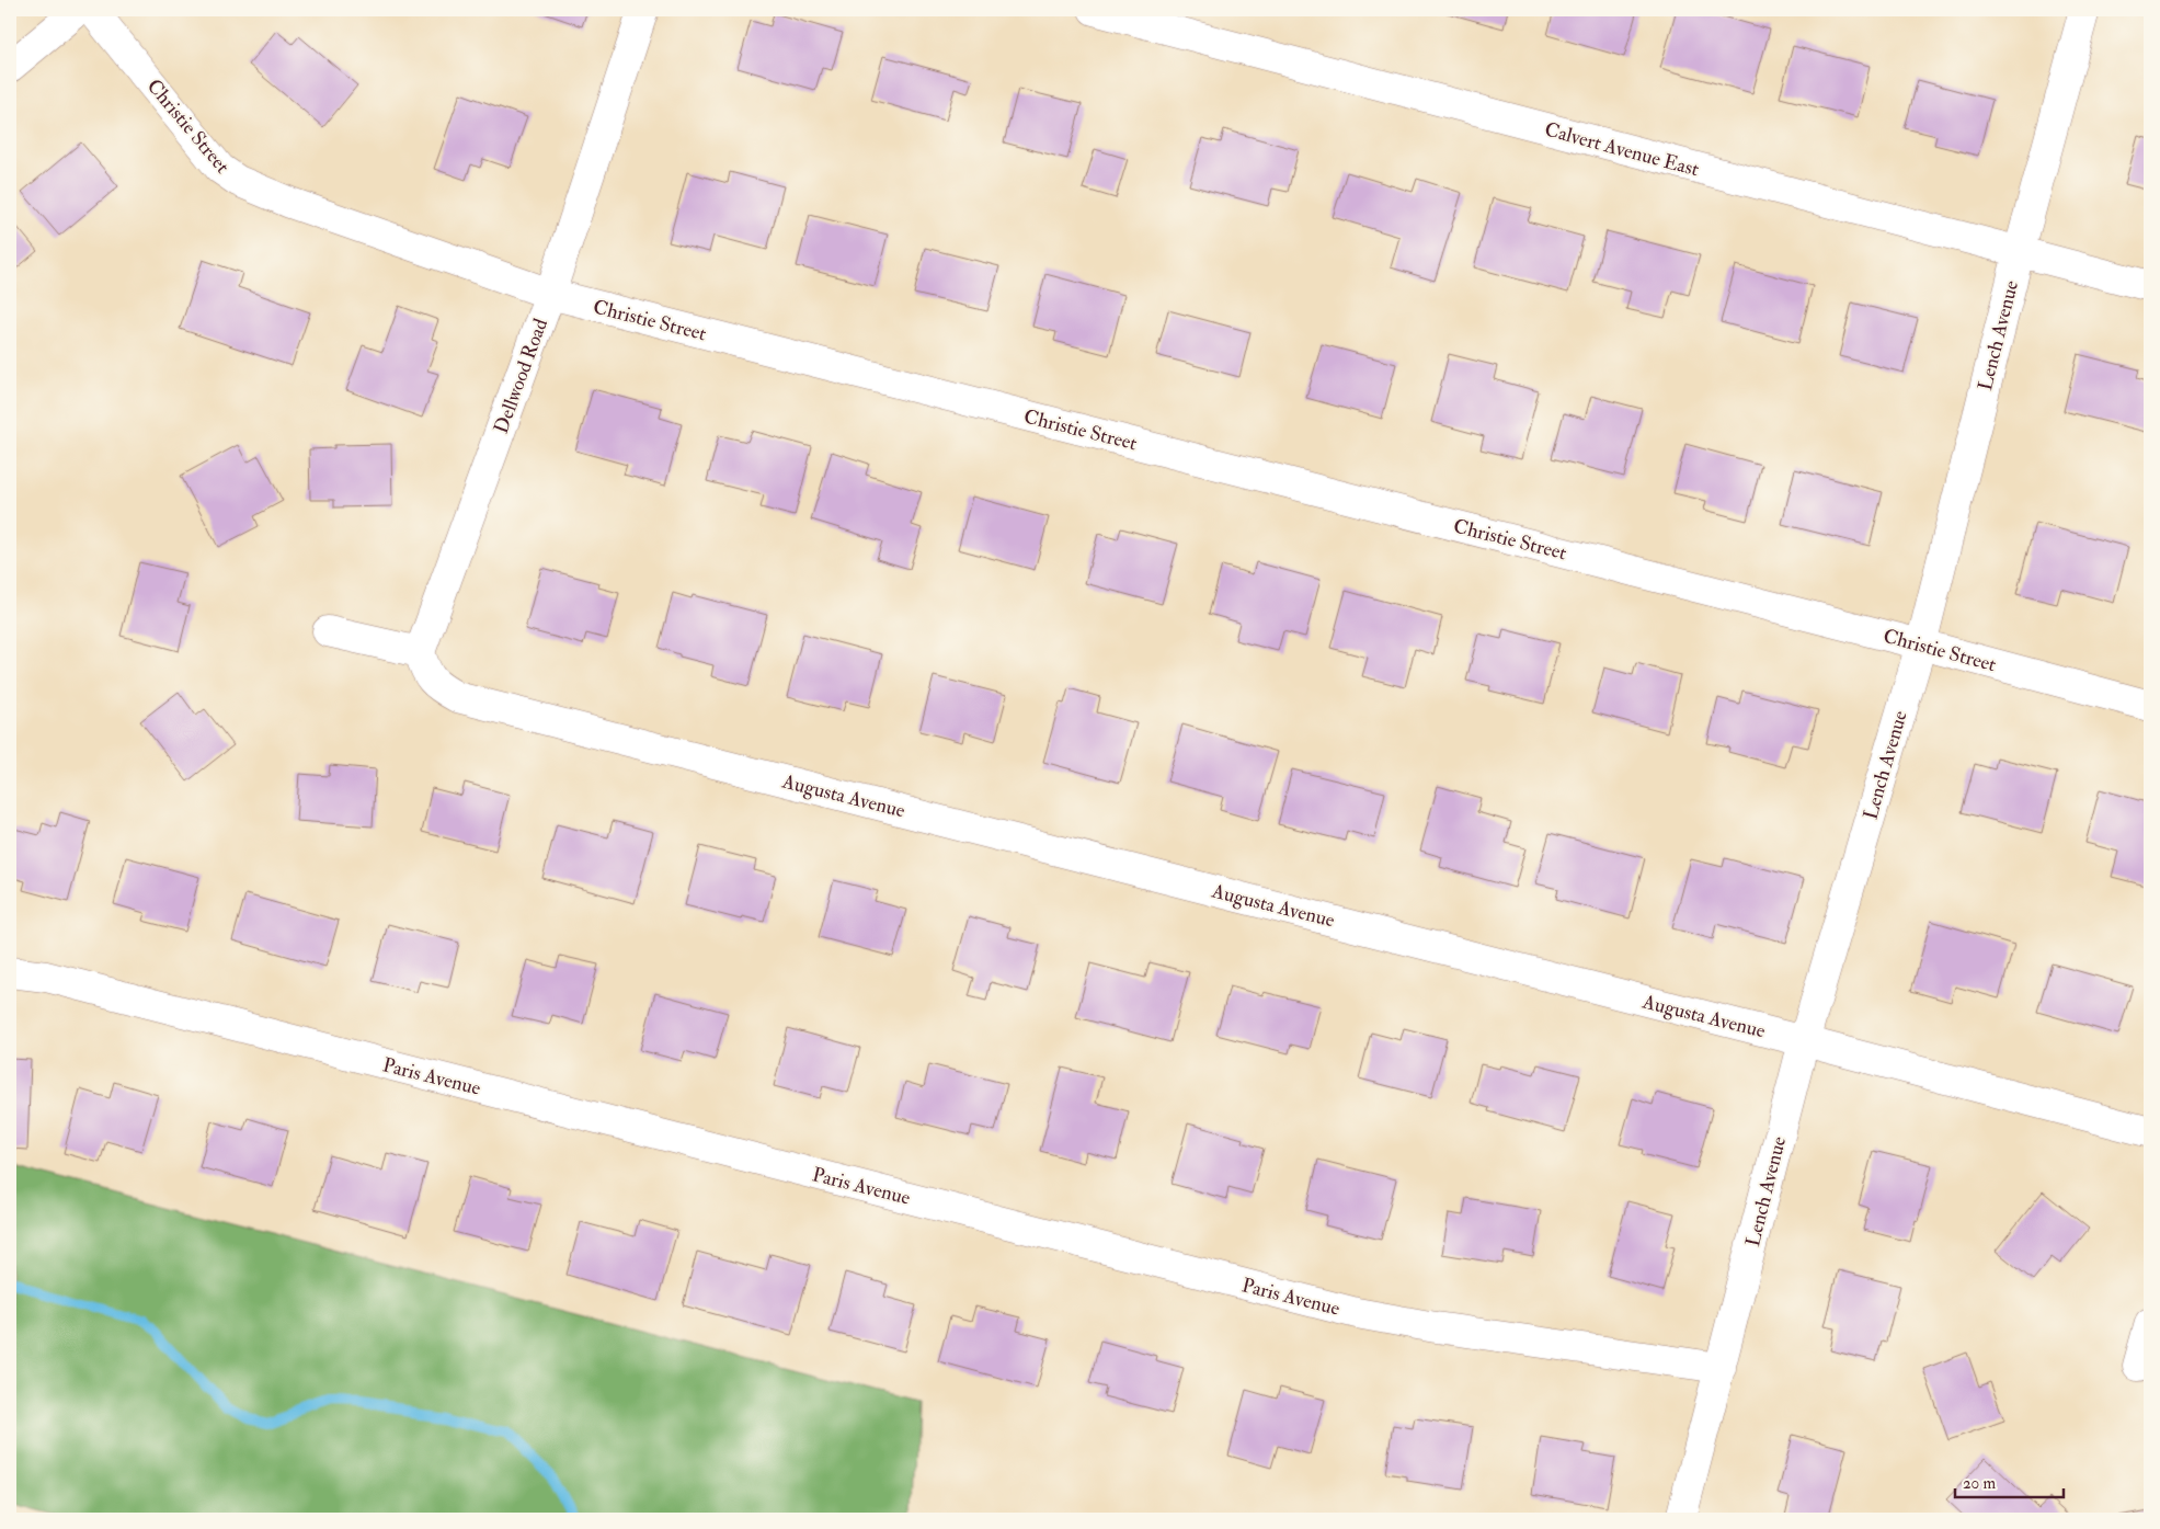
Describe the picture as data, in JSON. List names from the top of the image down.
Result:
{
  "streets": {
    "street": [
      "Christie Street",
      "Calvert Avenue East",
      "Lench Avenue",
      "Dellwood Road",
      "Augusta Avenue",
      "Paris Avenue"
    ]
  },
  "crossings": [
    ["Christie Street", "Lench Avenue"],
    ["Christie Street", "Dellwood Road"],
    ["Calvert Avenue East", "Lench Avenue"],
    ["Lench Avenue", "Augusta Avenue"],
    ["Lench Avenue", "Paris Avenue"],
    ["Dellwood Road", "Augusta Avenue"]
  ],
  "scale_bar": "20 m"
}
